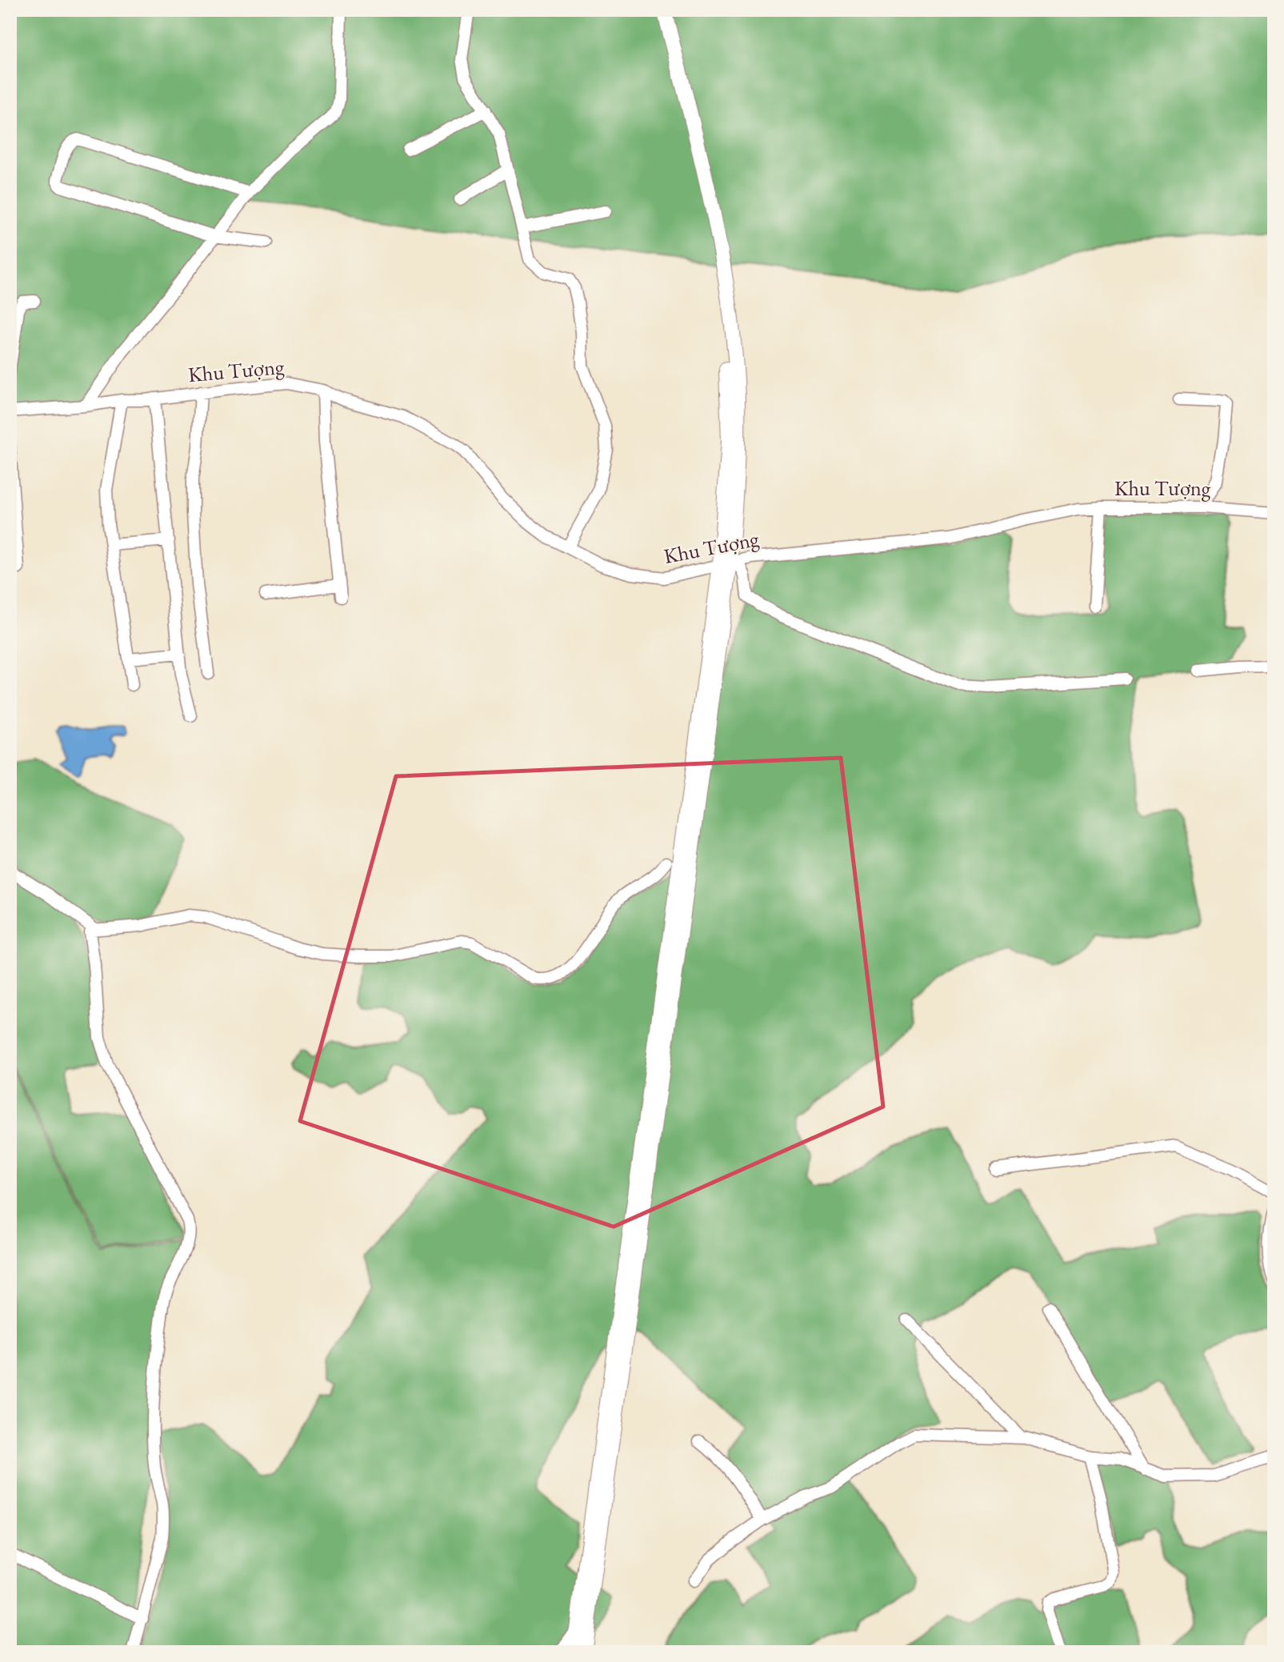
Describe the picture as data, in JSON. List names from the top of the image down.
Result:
{
  "streets": {
    "street": ["Khu Tượng"]
  }
}
